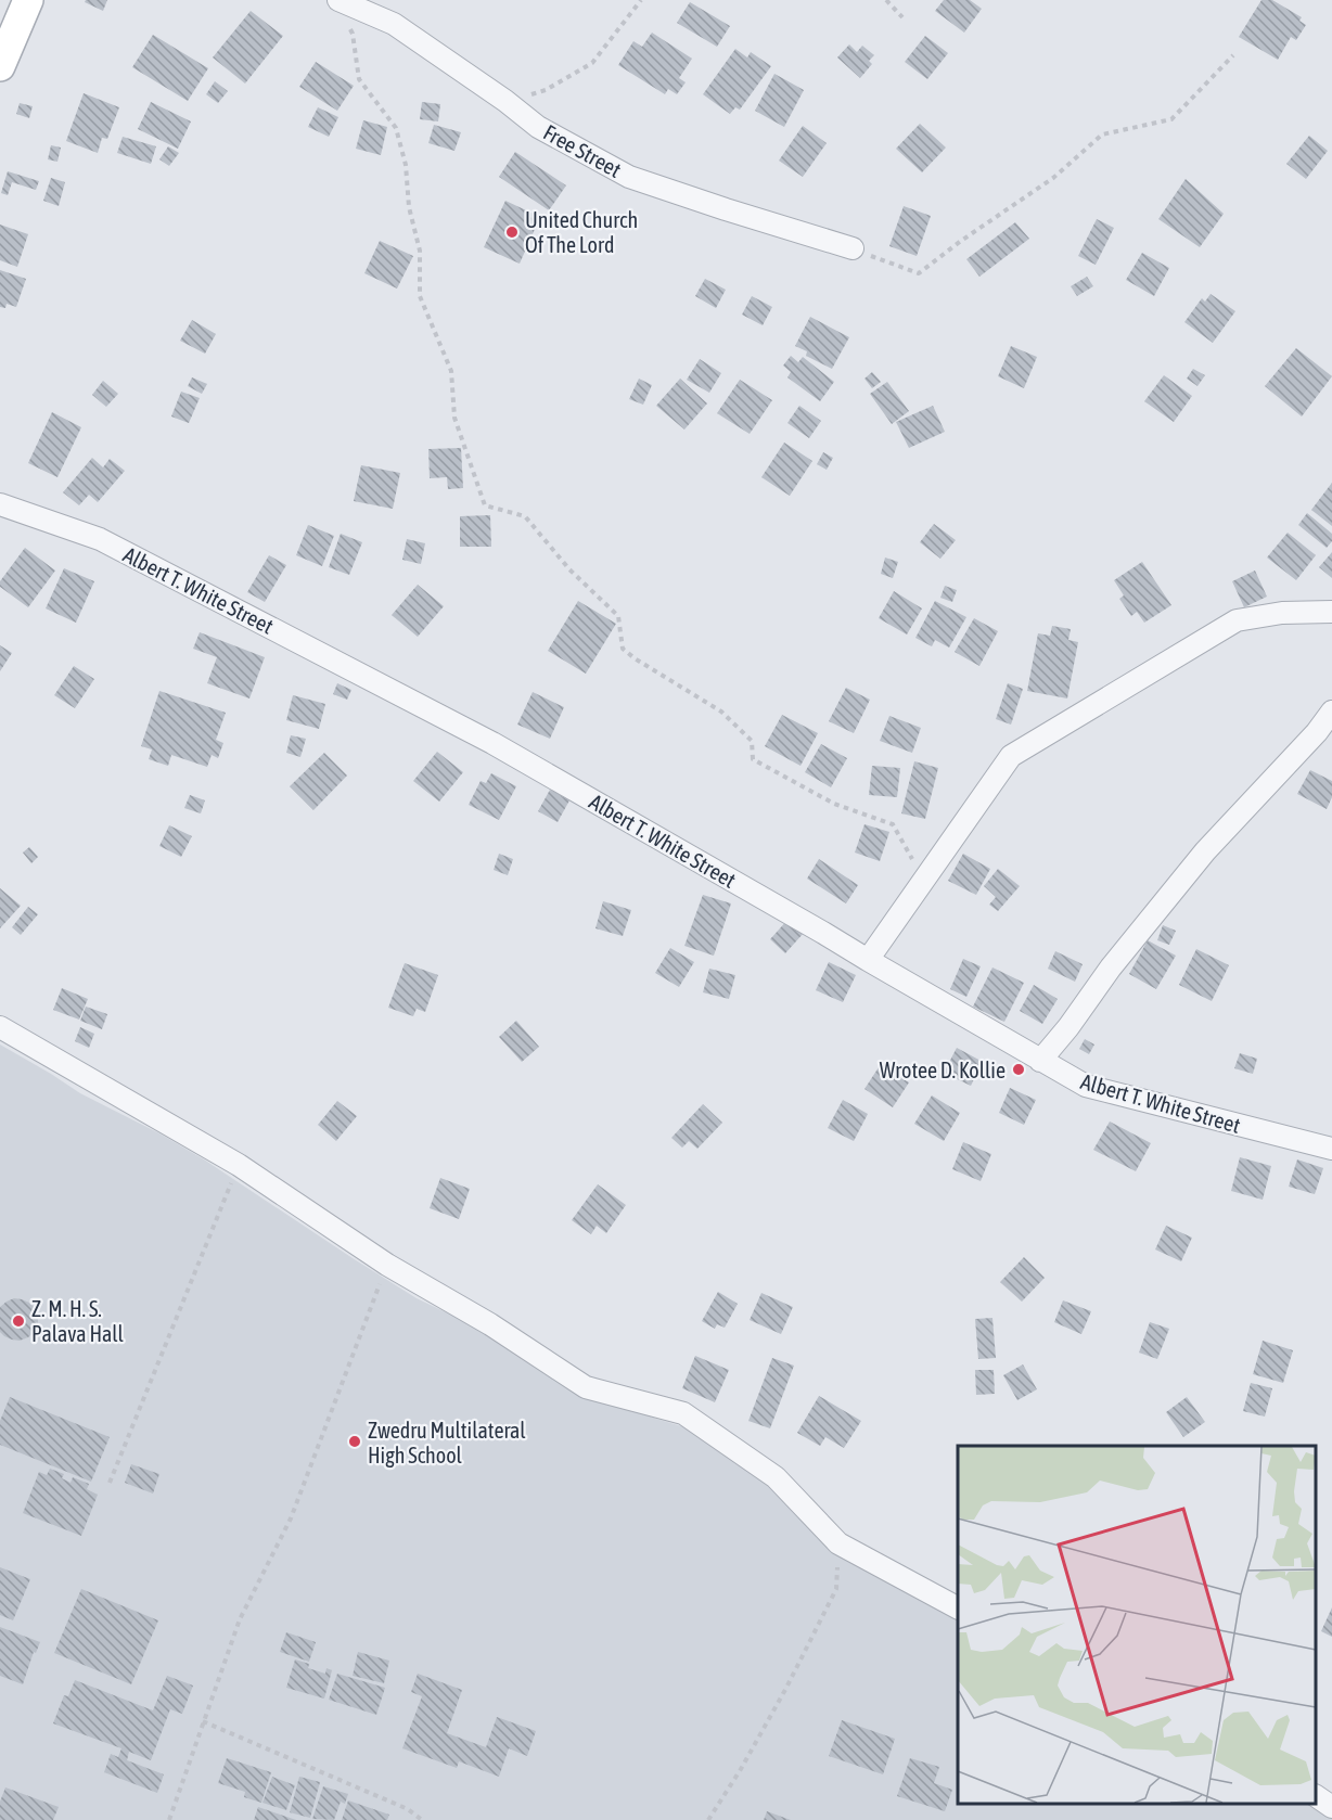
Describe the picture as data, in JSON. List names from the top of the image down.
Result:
{
  "streets": {
    "street": ["Free Street", "Albert T. White Street"]
  },
  "places": [
    "United Church Of The Lord",
    "Wrotee D. Kollie",
    "Z. M. H. S. Palava Hall",
    "Zwedru Multilateral High School"
  ]
}
